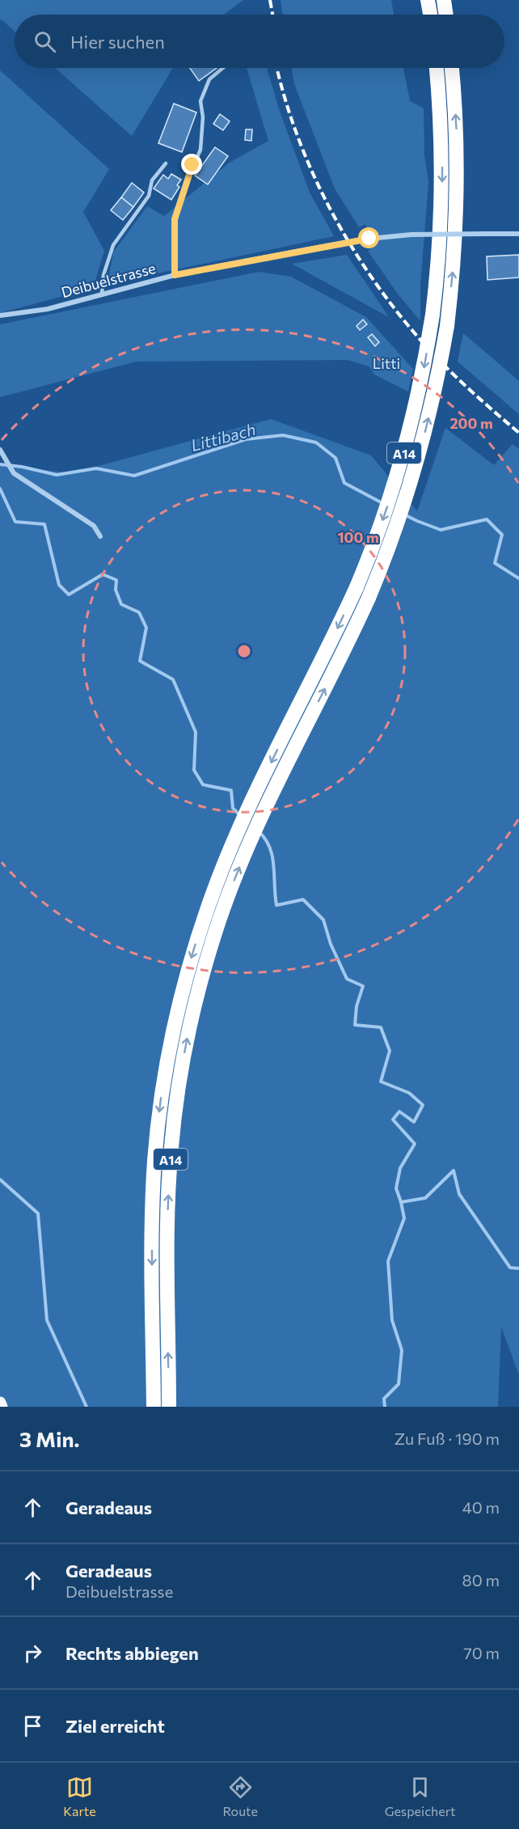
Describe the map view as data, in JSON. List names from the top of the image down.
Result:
{
  "streets": {
    "highway": ["A14"],
    "street": ["Deibuelstrasse"]
  },
  "water": ["Littibach"],
  "parks": ["Litti"],
  "page": {
    "search": "Hier suchen",
    "heading": ["3 Min.", "Zu Fuß · 190 m"],
    "list": [
      ["Geradeaus", "40 m"],
      ["Geradeaus", "Deibuelstrasse", "80 m"],
      ["Rechts abbiegen", "70 m"],
      "Ziel erreicht"
    ],
    "nav": ["Karte", "Route", "Gespeichert"]
  },
  "rings": ["200 m", "100 m"]
}
